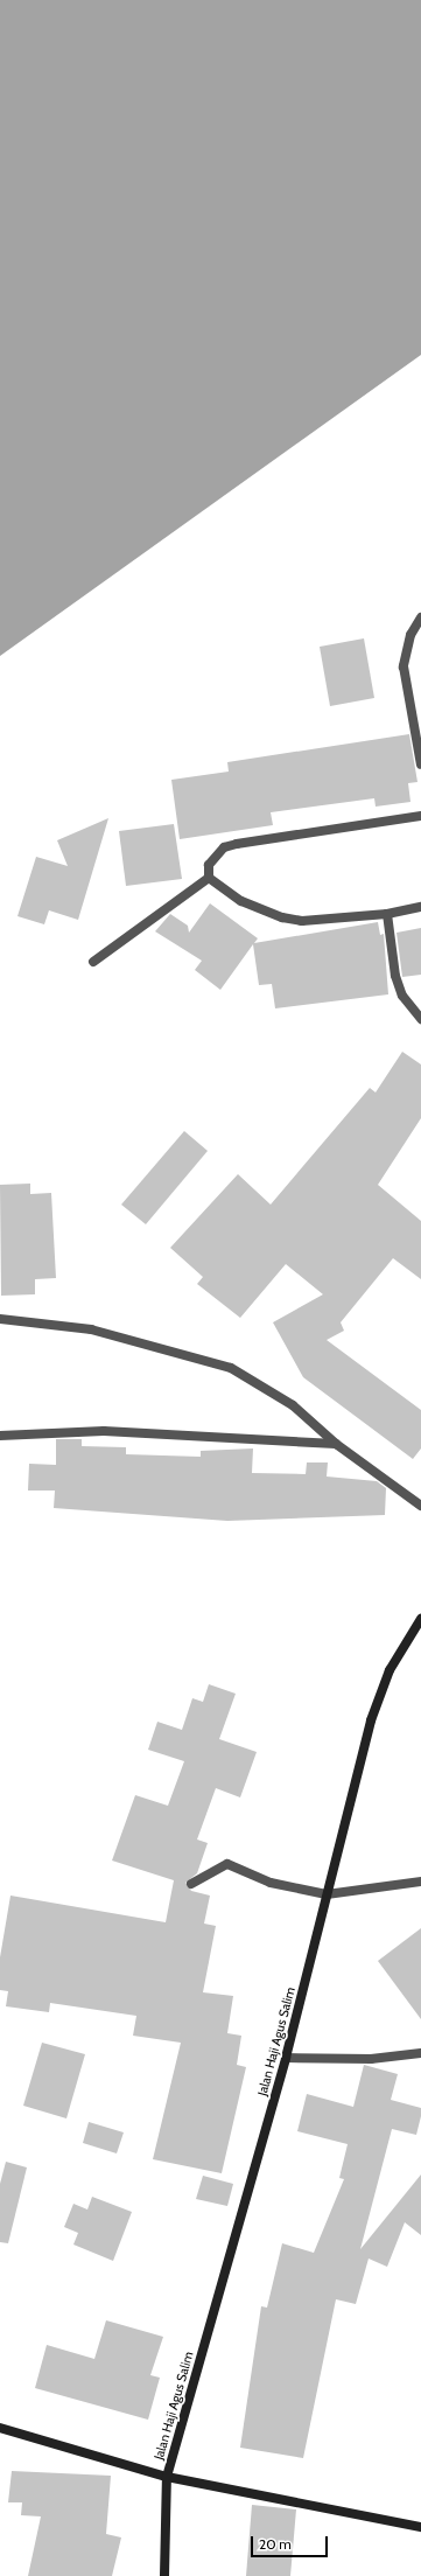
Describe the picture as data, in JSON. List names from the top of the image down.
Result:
{
  "streets": {
    "main road": ["Jalan Haji Agus Salim"]
  },
  "scale_bar": "20 m"
}
